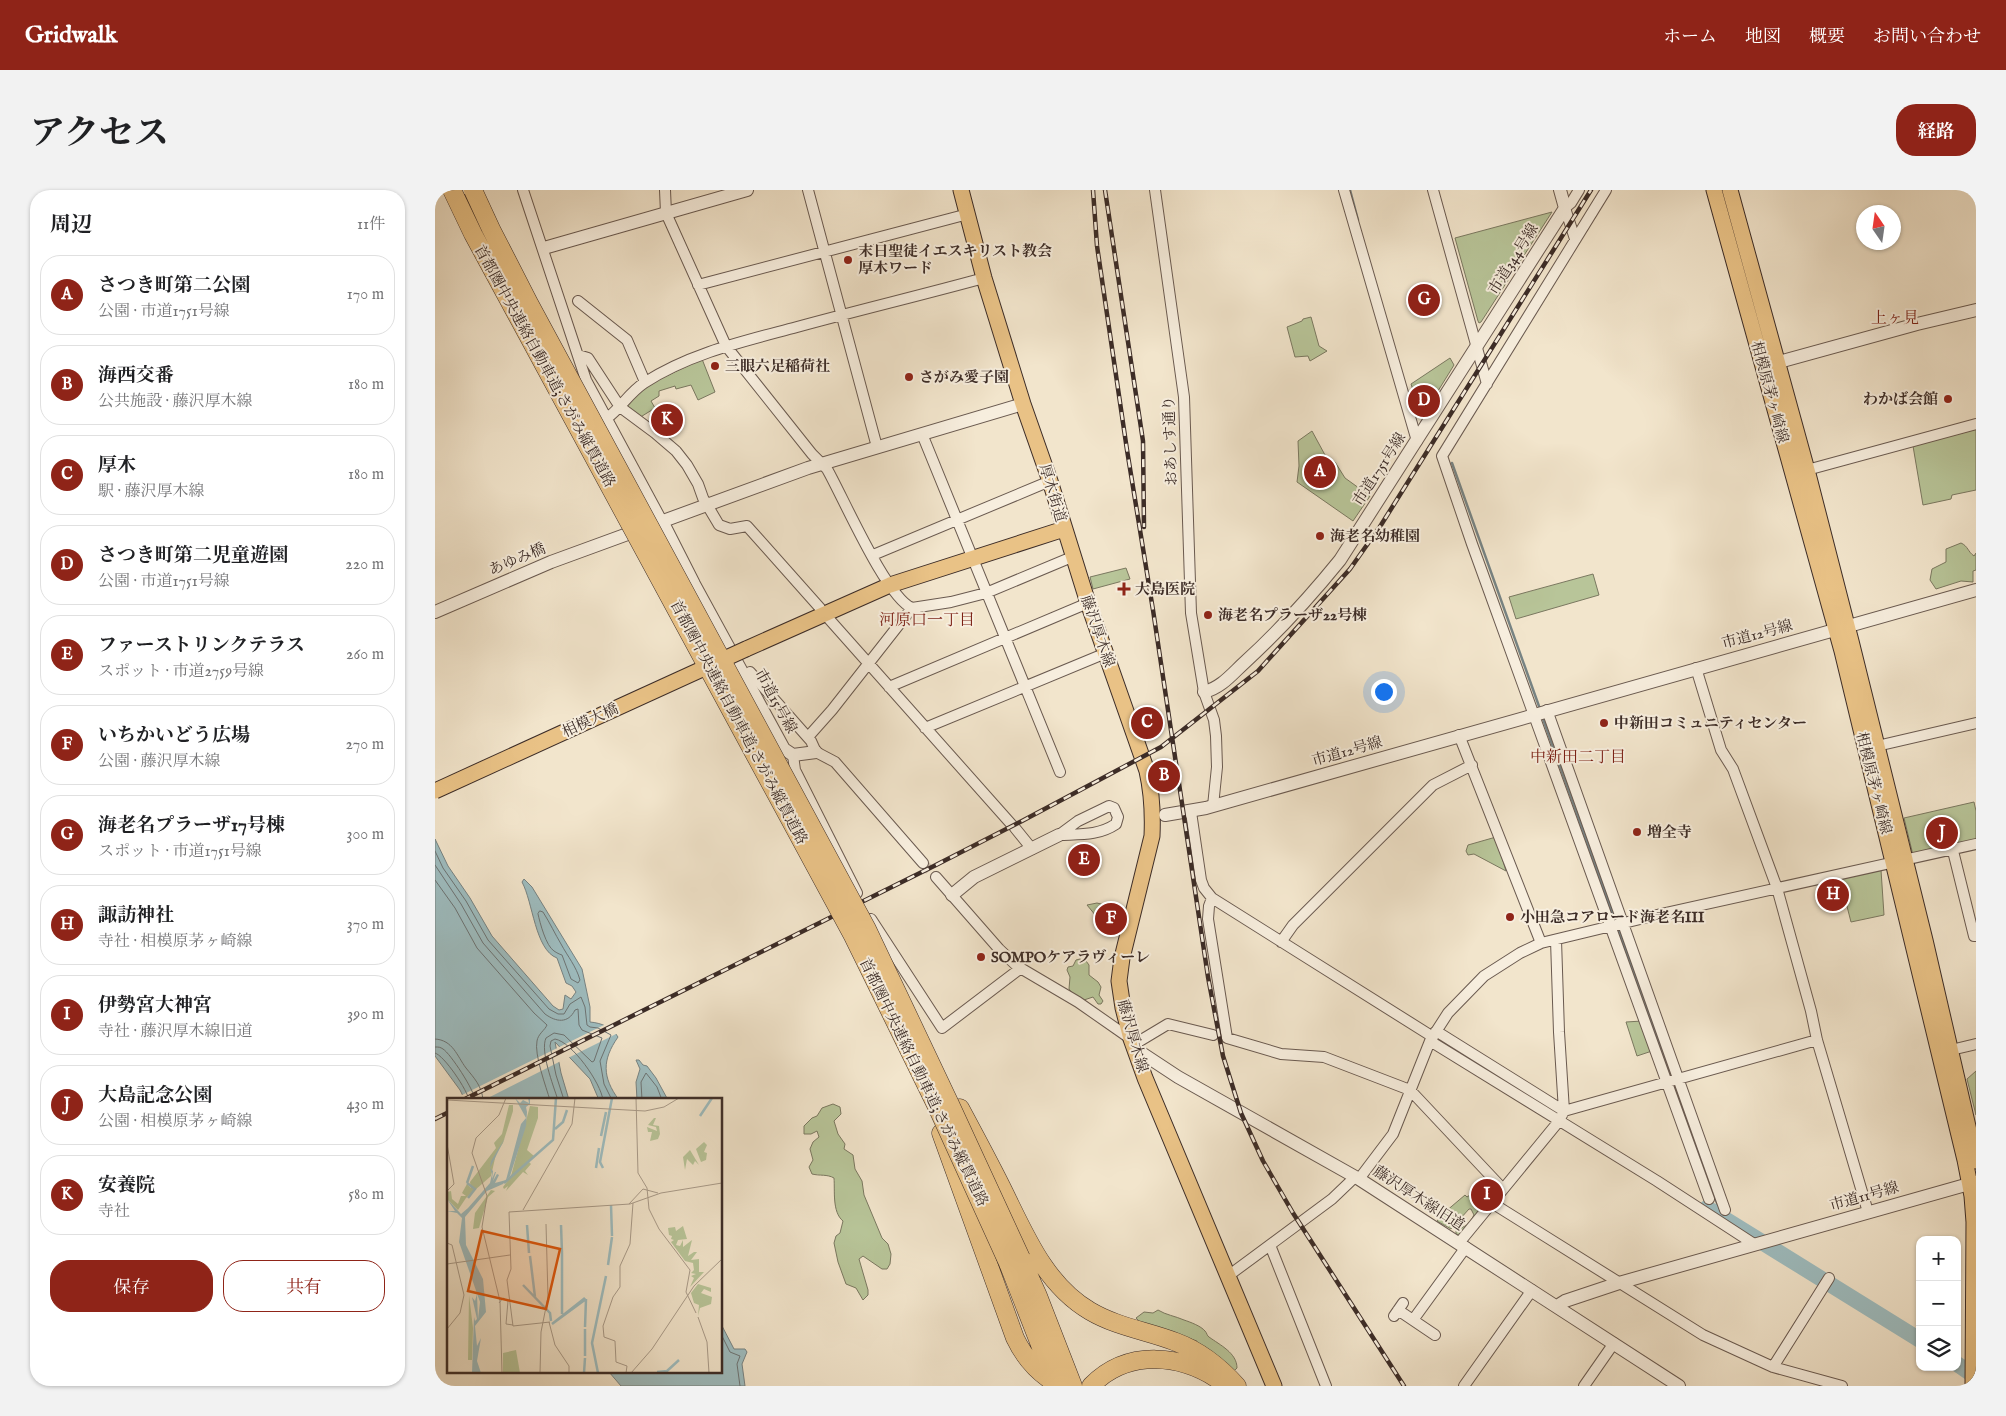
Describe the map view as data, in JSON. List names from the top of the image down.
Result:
{
  "streets": {
    "highway": ["首都圏中央連絡自動車道;さがみ縦貫道路"],
    "main road": [
      "相模原茅ヶ崎線",
      "厚木街道",
      "藤沢厚木線",
      "相模大橋"
    ],
    "street": [
      "市道344号線",
      "おあしす通り",
      "市道1751号線",
      "あゆみ橋",
      "市道12号線",
      "市道15号線",
      "市道11号線",
      "藤沢厚木線旧道"
    ]
  },
  "crossings": [
    ["市道344号線", "市道1751号線"],
    ["相模原茅ヶ崎線", "市道12号線"],
    ["相模原茅ヶ崎線", "市道11号線"],
    ["おあしす通り", "市道1751号線"],
    ["おあしす通り", "市道12号線"],
    ["厚木街道", "あゆみ橋"],
    ["厚木街道", "藤沢厚木線"],
    ["厚木街道", "相模大橋"],
    ["あゆみ橋", "市道15号線"],
    ["藤沢厚木線", "藤沢厚木線旧道"],
    ["市道11号線", "藤沢厚木線旧道"]
  ],
  "districts": ["上ヶ見", "河原口一丁目", "中新田二丁目"],
  "places": {
    "other": [
      "末日聖徒イエスキリスト教会 厚木ワード",
      "三眼六足稲荷社",
      "さがみ愛子園",
      "わかば会館",
      "海老名幼稚園",
      "海老名プラーザ22号棟",
      "中新田コミュニティセンター",
      "増全寺",
      "小田急コアロード海老名III",
      "SOMPOケアラヴィーレ"
    ],
    "health": ["大島医院"]
  },
  "north": "top",
  "page": {
    "header": "Gridwalk",
    "nav": [
      "ホーム",
      "地図",
      "概要",
      "お問い合わせ"
    ],
    "title": "アクセス",
    "buttons": [
      "経路",
      ["保存", "共有"]
    ],
    "heading": ["周辺", "11件"],
    "list": [
      {
        "mark": "A",
        "name": "さつき町第二公園",
        "note": "公園 · 市道1751号線",
        "value": "170 m"
      },
      {
        "mark": "B",
        "name": "海西交番",
        "note": "公共施設 · 藤沢厚木線",
        "value": "180 m"
      },
      {
        "mark": "C",
        "name": "厚木",
        "note": "駅 · 藤沢厚木線",
        "value": "180 m"
      },
      {
        "mark": "D",
        "name": "さつき町第二児童遊園",
        "note": "公園 · 市道1751号線",
        "value": "220 m"
      },
      {
        "mark": "E",
        "name": "ファーストリンクテラス",
        "note": "スポット · 市道2759号線",
        "value": "260 m"
      },
      {
        "mark": "F",
        "name": "いちかいどう広場",
        "note": "公園 · 藤沢厚木線",
        "value": "270 m"
      },
      {
        "mark": "G",
        "name": "海老名プラーザ17号棟",
        "note": "スポット · 市道1751号線",
        "value": "300 m"
      },
      {
        "mark": "H",
        "name": "諏訪神社",
        "note": "寺社 · 相模原茅ヶ崎線",
        "value": "370 m"
      },
      {
        "mark": "I",
        "name": "伊勢宮大神宮",
        "note": "寺社 · 藤沢厚木線旧道",
        "value": "390 m"
      },
      {
        "mark": "J",
        "name": "大島記念公園",
        "note": "公園 · 相模原茅ヶ崎線",
        "value": "430 m"
      },
      {
        "mark": "K",
        "name": "安養院",
        "note": "寺社",
        "value": "580 m"
      }
    ],
    "pins": [
      "G",
      "D",
      "K",
      "A",
      "C",
      "B",
      "J",
      "E",
      "H",
      "F",
      "I"
    ],
    "map_buttons": ["+", "−"]
  }
}
